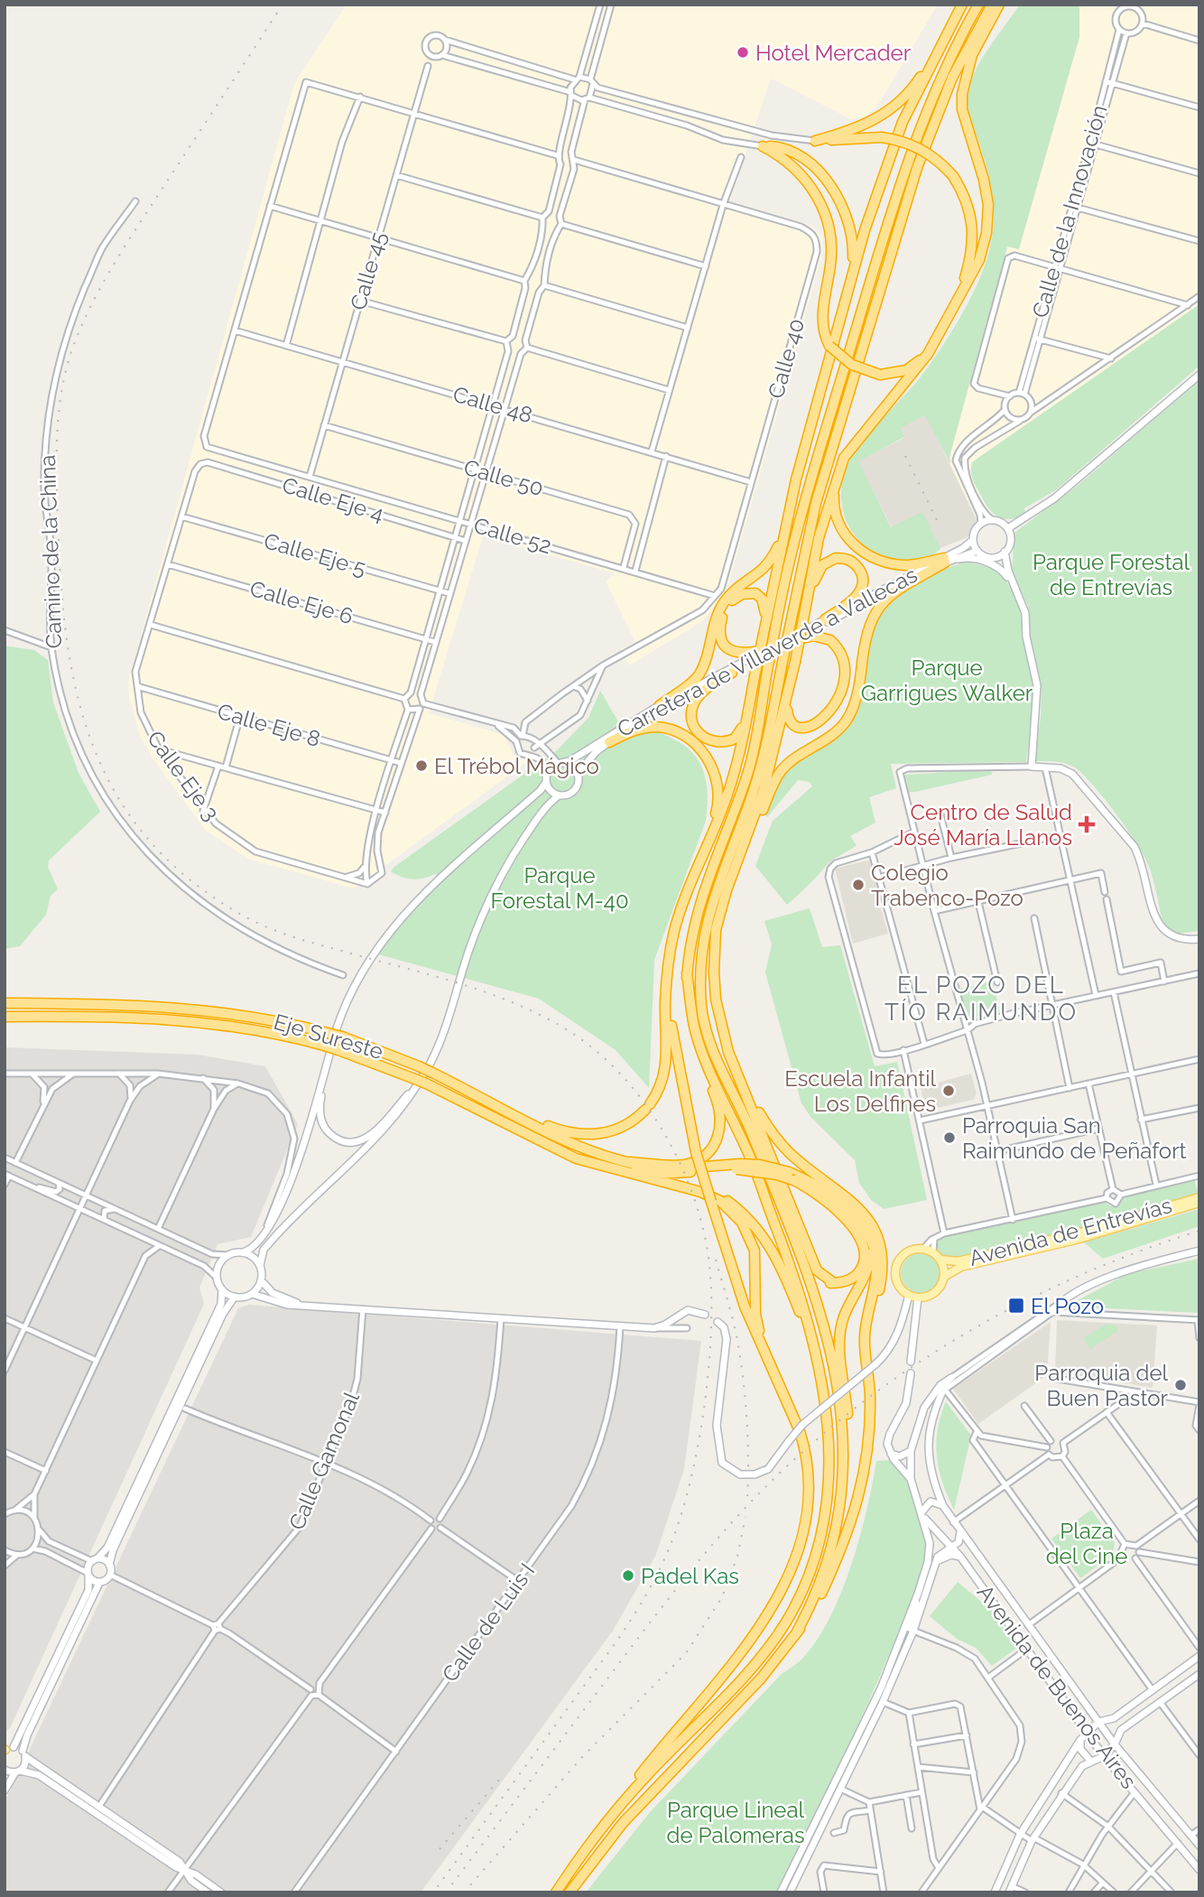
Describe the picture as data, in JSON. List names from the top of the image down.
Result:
{
  "streets": {
    "highway": ["Eje Sureste"],
    "main road": ["Carretera de Villaverde a Vallecas", "Avenida de Entrevías", "Avenida de Buenos Aires"],
    "street": [
      "Calle de la Innovación",
      "Calle 45",
      "Calle 40",
      "Calle 48",
      "Calle 50",
      "Calle Eje 4",
      "Calle 52",
      "Camino de la China",
      "Calle Eje 5",
      "Calle Eje 6",
      "Calle Eje 8",
      "Calle Eje 3",
      "Calle Gamonal",
      "Calle de Luis I"
    ]
  },
  "crossings": [
    ["Calle 45", "Calle 48"],
    ["Calle 45", "Calle 50"],
    ["Calle 45", "Calle 52"],
    ["Calle 40", "Calle 48"],
    ["Calle 40", "Calle 52"],
    ["Calle 48", "Calle 52"],
    ["Calle 50", "Calle 52"],
    ["Calle Eje 4", "Calle Eje 3"],
    ["Calle Eje 5", "Calle Eje 3"],
    ["Calle Eje 6", "Calle Eje 3"],
    ["Calle Eje 8", "Calle Eje 3"]
  ],
  "districts": ["EL POZO DEL TÍO RAIMUNDO"],
  "parks": [
    "Parque Forestal de Entrevías",
    "Parque Garrigues Walker",
    "Parque Forestal M-40",
    "Plaza del Cine",
    "Parque Lineal de Palomeras"
  ],
  "places": {
    "other": [
      "Hotel Mercader",
      "El Trébol Mágico",
      "Colegio Trabenco-Pozo",
      "Escuela Infantil Los Delfines",
      "Parroquia San Raimundo de Peñafort",
      "Parroquia del Buen Pastor",
      "Padel Kas"
    ],
    "health": ["Centro de Salud José María Llanos"],
    "transit": ["El Pozo"]
  }
}
